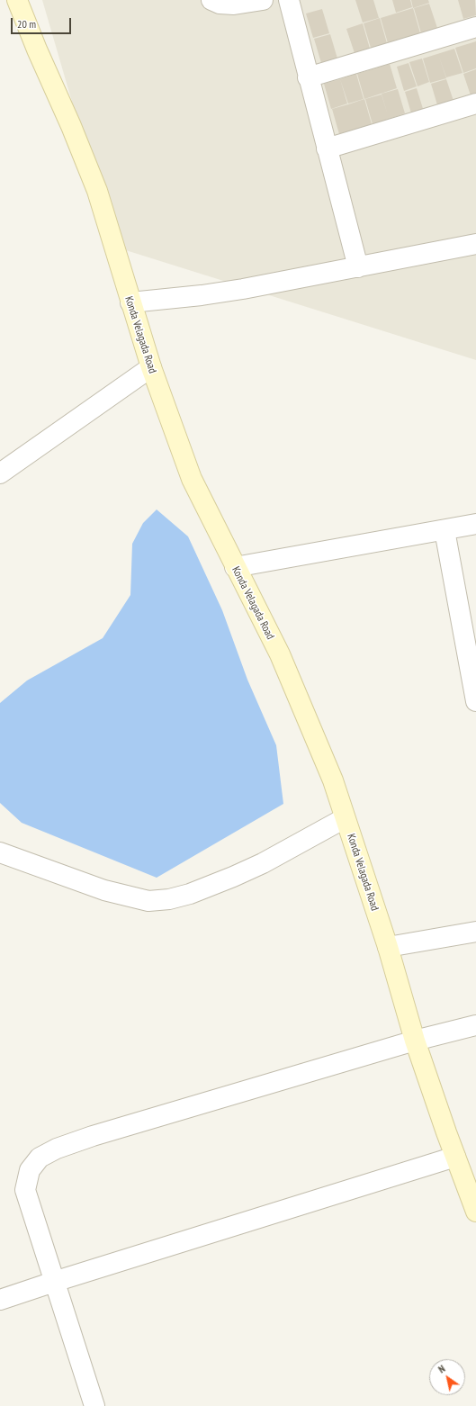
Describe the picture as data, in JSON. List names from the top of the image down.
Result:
{
  "streets": {
    "main road": ["Konda Velagada Road"]
  },
  "scale_bar": "20 m",
  "north": "top left"
}
